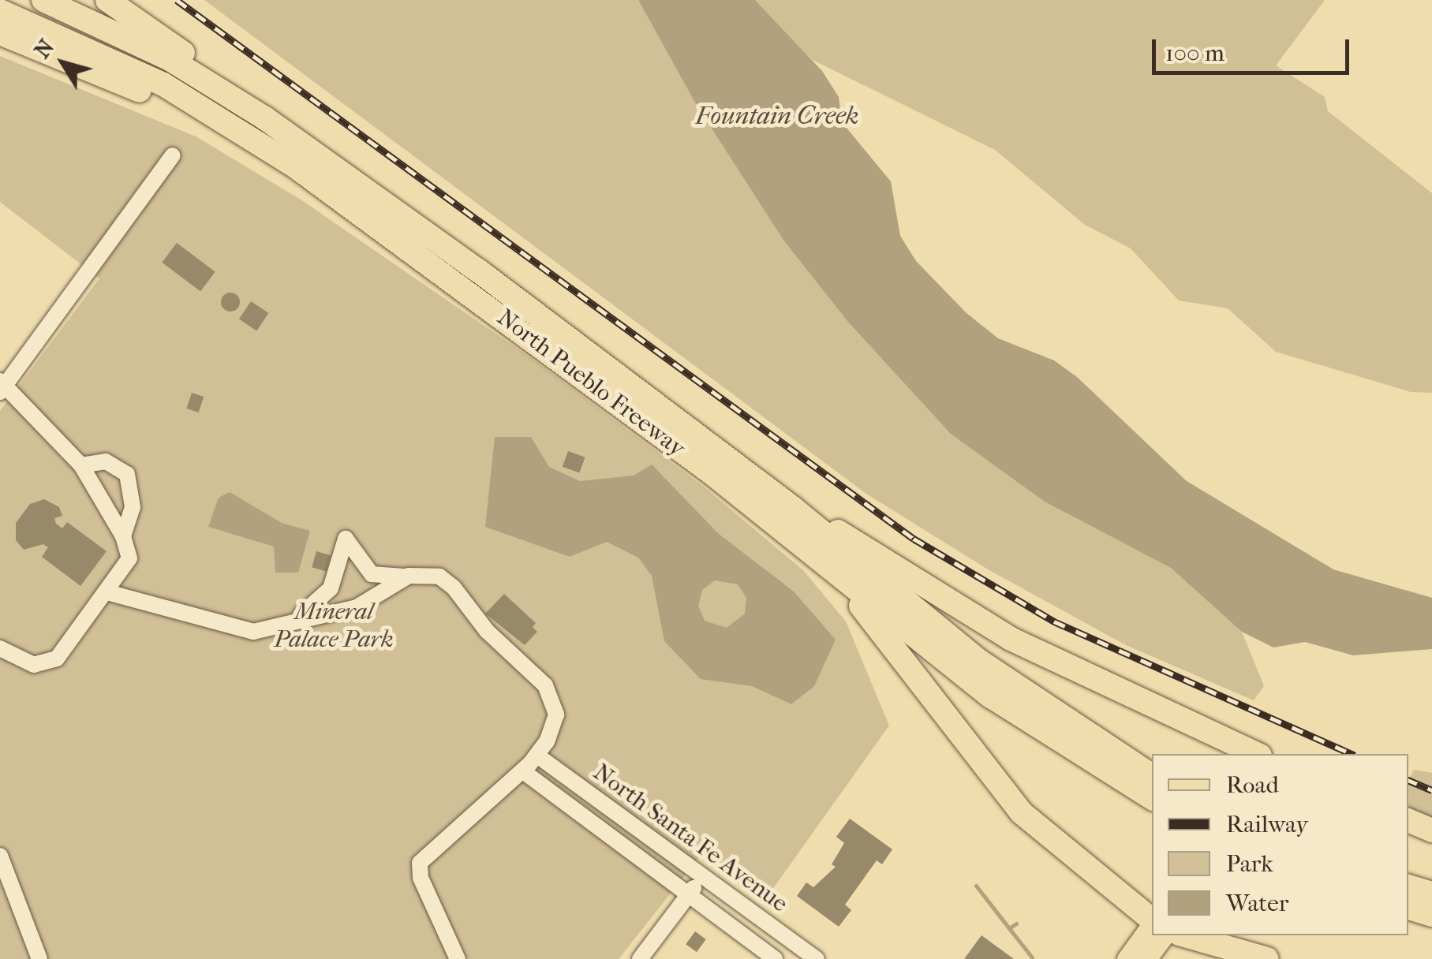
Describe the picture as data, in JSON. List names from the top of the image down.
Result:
{
  "streets": {
    "highway": ["North Pueblo Freeway"],
    "street": ["North Santa Fe Avenue"]
  },
  "water": ["Fountain Creek"],
  "parks": ["Mineral Palace Park"],
  "legend": [
    "Road",
    "Railway",
    "Park",
    "Water"
  ],
  "scale_bar": "100 m",
  "north": "top left"
}
